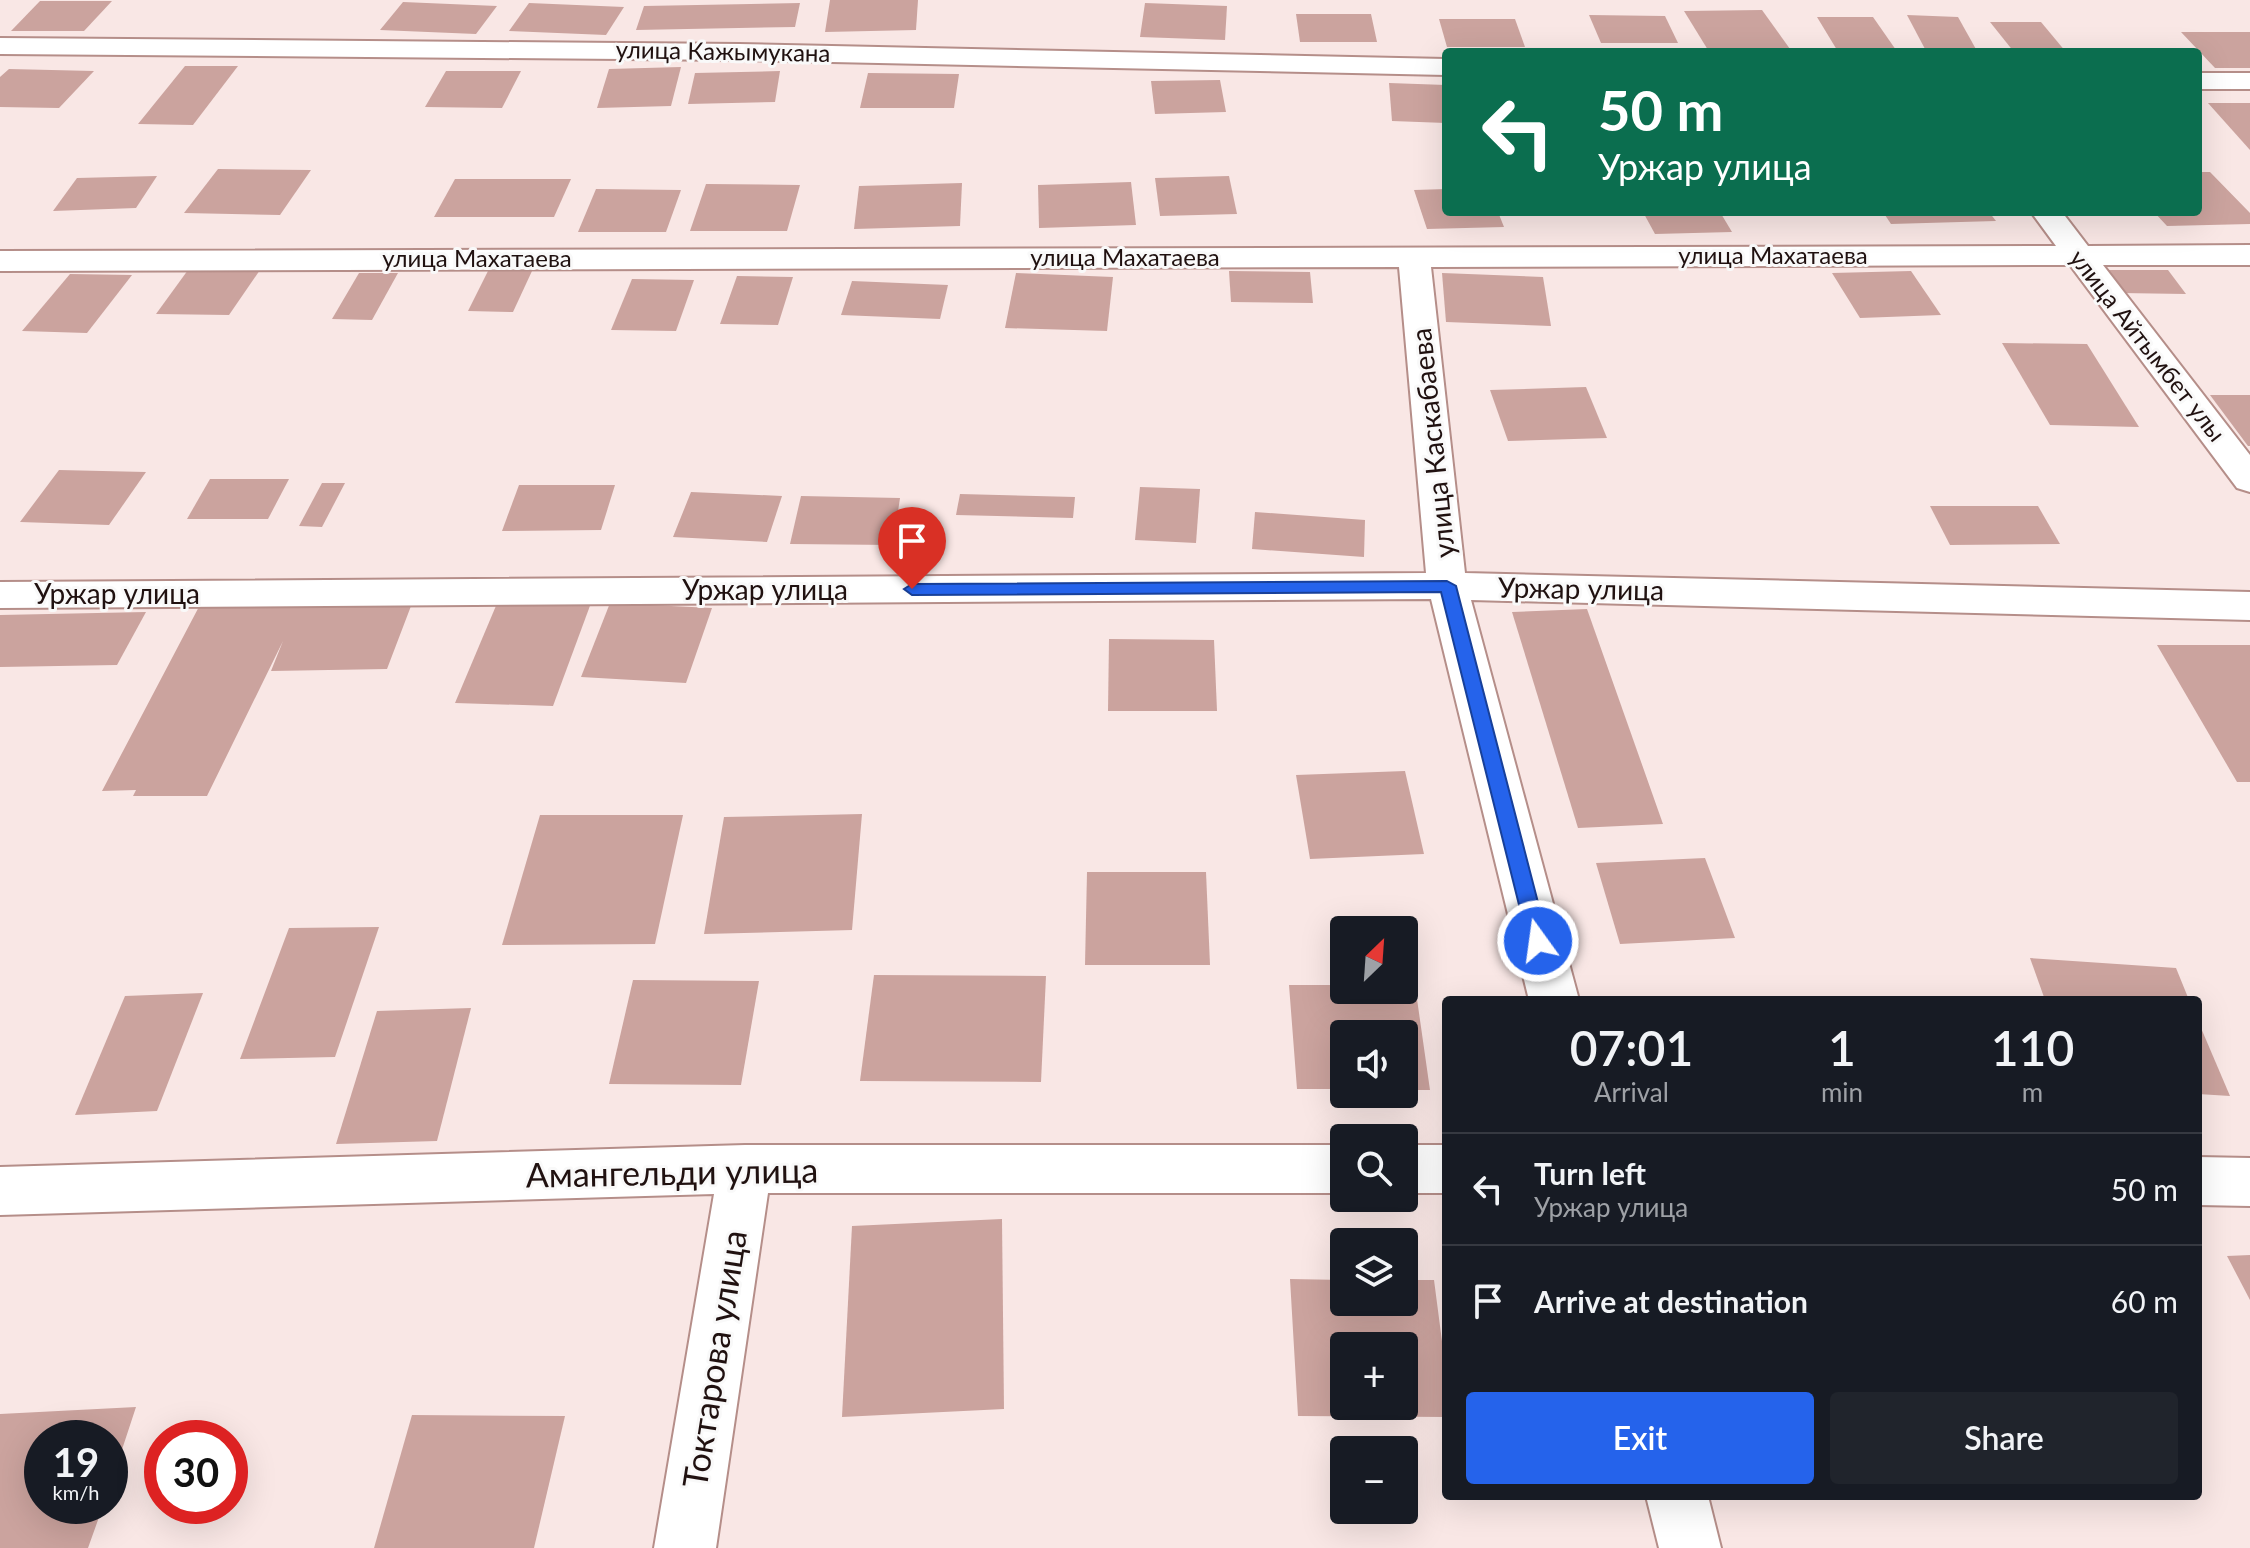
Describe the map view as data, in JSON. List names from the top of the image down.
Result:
{
  "streets": {
    "street": [
      "улица Кажымукана",
      "улица Махатаева",
      "улица Айтымбет улы",
      "улица Каскабаева",
      "Уржар улица",
      "Амангельди улица",
      "Токтарова улица"
    ]
  },
  "crossings": [
    ["улица Махатаева", "улица Айтымбет улы"],
    ["улица Махатаева", "улица Каскабаева"],
    ["улица Каскабаева", "Уржар улица"],
    ["Амангельди улица", "Токтарова улица"]
  ],
  "north": "top right",
  "page": {
    "turn": ["50 m", "Уржар улица"],
    "map_buttons": ["+", "−"],
    "eta": [
      "07:01",
      "Arrival",
      "1",
      "min",
      "110",
      "m"
    ],
    "list": [
      {
        "name": "Turn left",
        "note": "Уржар улица",
        "value": "50 m"
      },
      {
        "name": "Arrive at destination",
        "value": "60 m"
      }
    ],
    "buttons": ["Exit", "Share"],
    "speed": "19 km/h",
    "limit": "30"
  }
}
